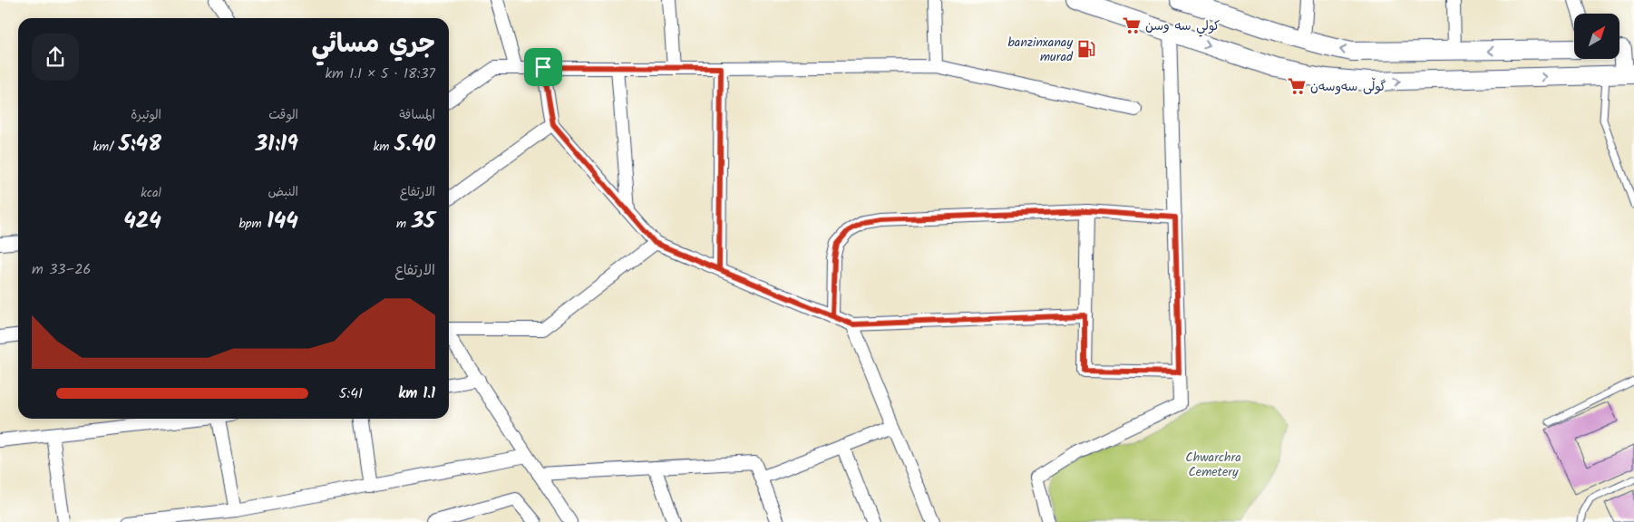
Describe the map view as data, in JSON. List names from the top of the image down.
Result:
{
  "parks": ["Chwarchra Cemetery"],
  "places": {
    "supermarket": ["كولي سه وسن", "گوڵی سەوسەن"],
    "fuel station": ["banzinxanay murad"]
  },
  "north": "top right",
  "page": {
    "heading": ["جري مسائي", "18:37 · 5 × 1.1 km"],
    "stats": [
      ["المسافة", "5.40 km"],
      ["الوقت", "31:19"],
      ["الوتيرة", "5:48 /km"],
      ["الارتفاع", "35 m"],
      ["النبض", "144 bpm"],
      ["kcal", "424"]
    ],
    "chart": ["الارتفاع", "26–33 m"],
    "list": [
      {
        "name": "1.1 km",
        "note": "5:41"
      }
    ]
  }
}
